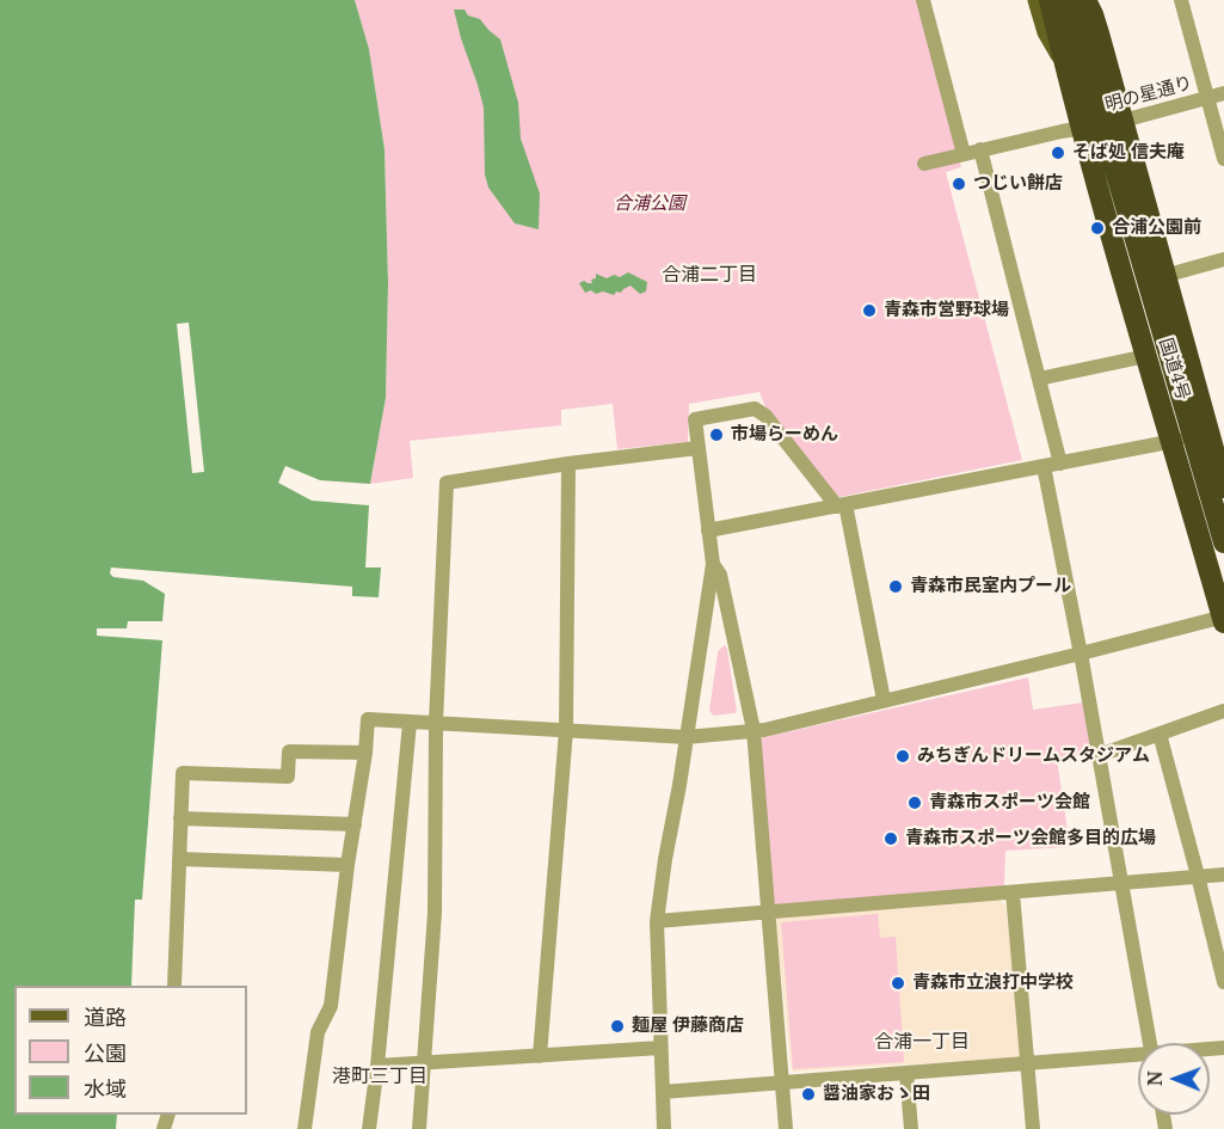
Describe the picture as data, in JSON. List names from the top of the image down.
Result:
{
  "streets": {
    "highway": ["国道4号"],
    "street": ["明の星通り"]
  },
  "crossings": [
    ["明の星通り", "国道4号"]
  ],
  "districts": ["合浦二丁目", "合浦一丁目", "港町三丁目"],
  "parks": ["合浦公園"],
  "places": [
    "そば処 信夫庵",
    "つじい餅店",
    "合浦公園前",
    "青森市営野球場",
    "市場らーめん",
    "青森市民室内プール",
    "みちぎんドリームスタジアム",
    "青森市スポーツ会館",
    "青森市スポーツ会館多目的広場",
    "青森市立浪打中学校",
    "麺屋 伊藤商店",
    "醤油家おゝ田"
  ],
  "legend": ["道路", "公園", "水域"],
  "north": "left"
}
